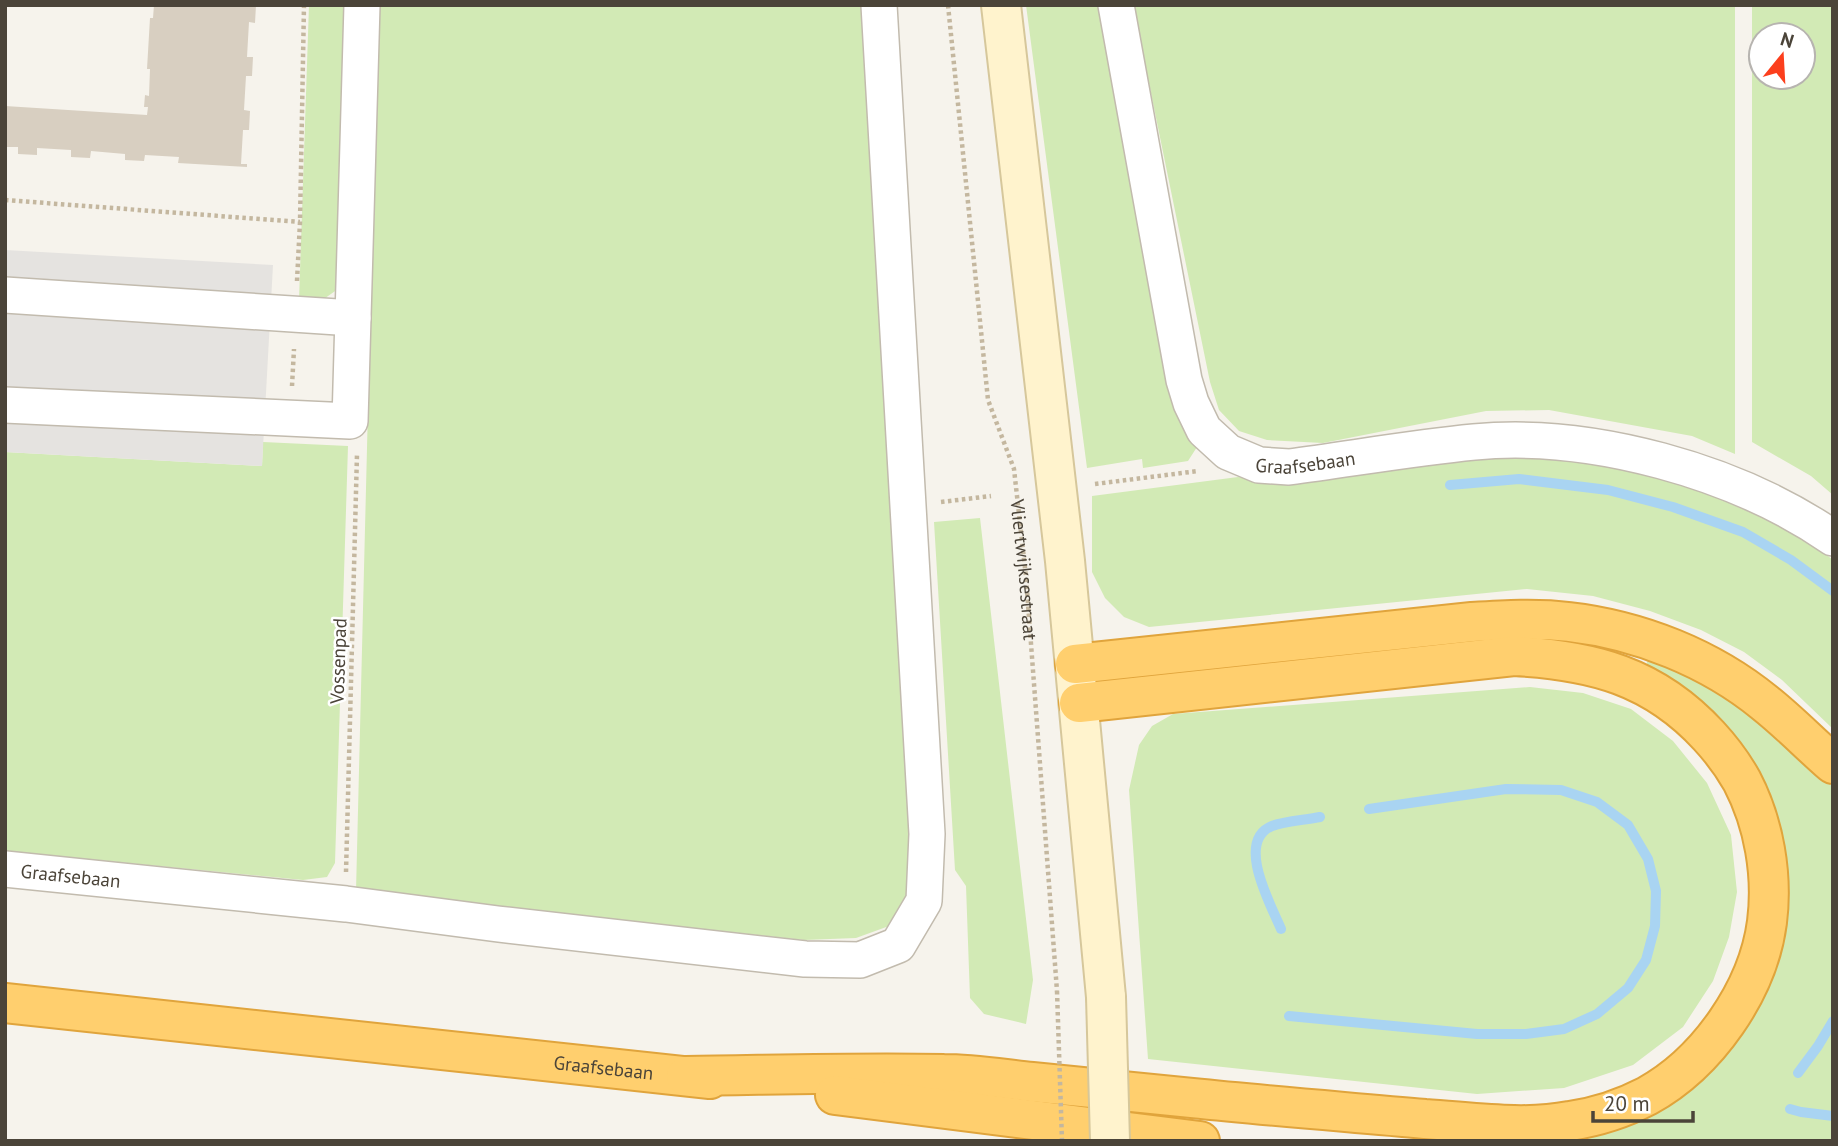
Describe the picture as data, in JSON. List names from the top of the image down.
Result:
{
  "streets": {
    "highway": ["Graafsebaan"],
    "street": ["Vliertwijksestraat"],
    "path": ["Vossenpad"]
  },
  "crossings": [
    ["Graafsebaan", "Vossenpad"]
  ],
  "scale_bar": "20 m",
  "north": "top"
}
